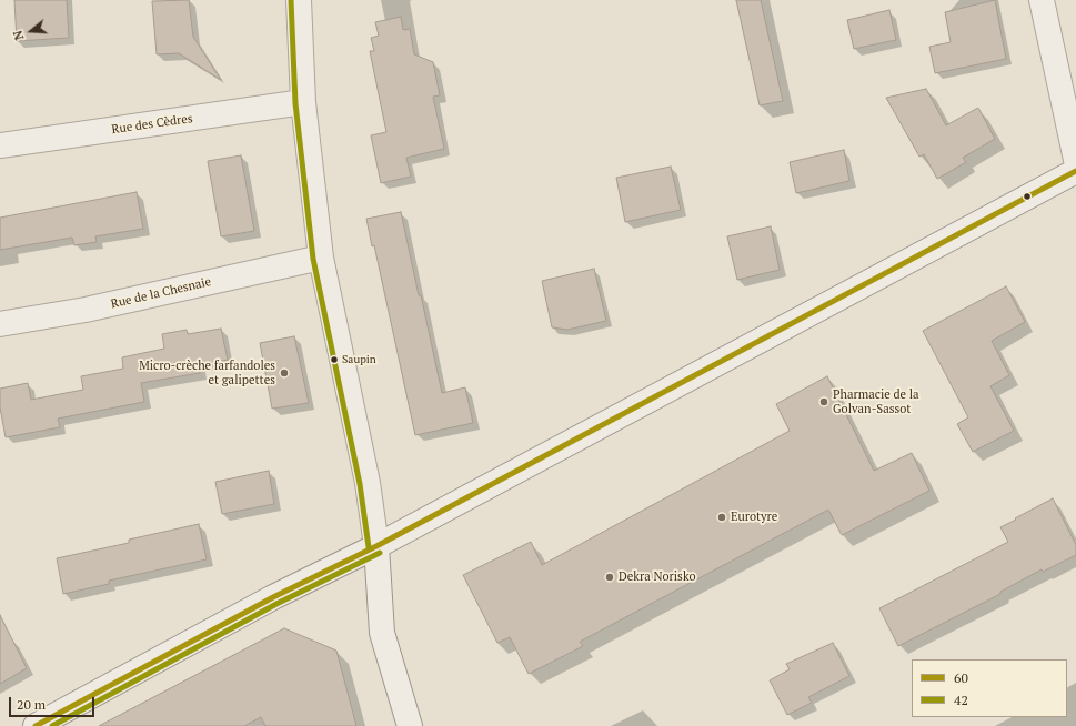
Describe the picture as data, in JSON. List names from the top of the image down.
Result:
{
  "streets": {
    "street": ["Rue des Cèdres", "Rue de la Chesnaie"]
  },
  "places": [
    "Saupin",
    "Micro-crèche farfandoles et galipettes",
    "Pharmacie de la Golvan-Sassot",
    "Eurotyre",
    "Dekra Norisko"
  ],
  "lines": ["transit line 42", "transit line 60"],
  "legend": ["60", "42"],
  "scale_bar": "20 m",
  "north": "left"
}
